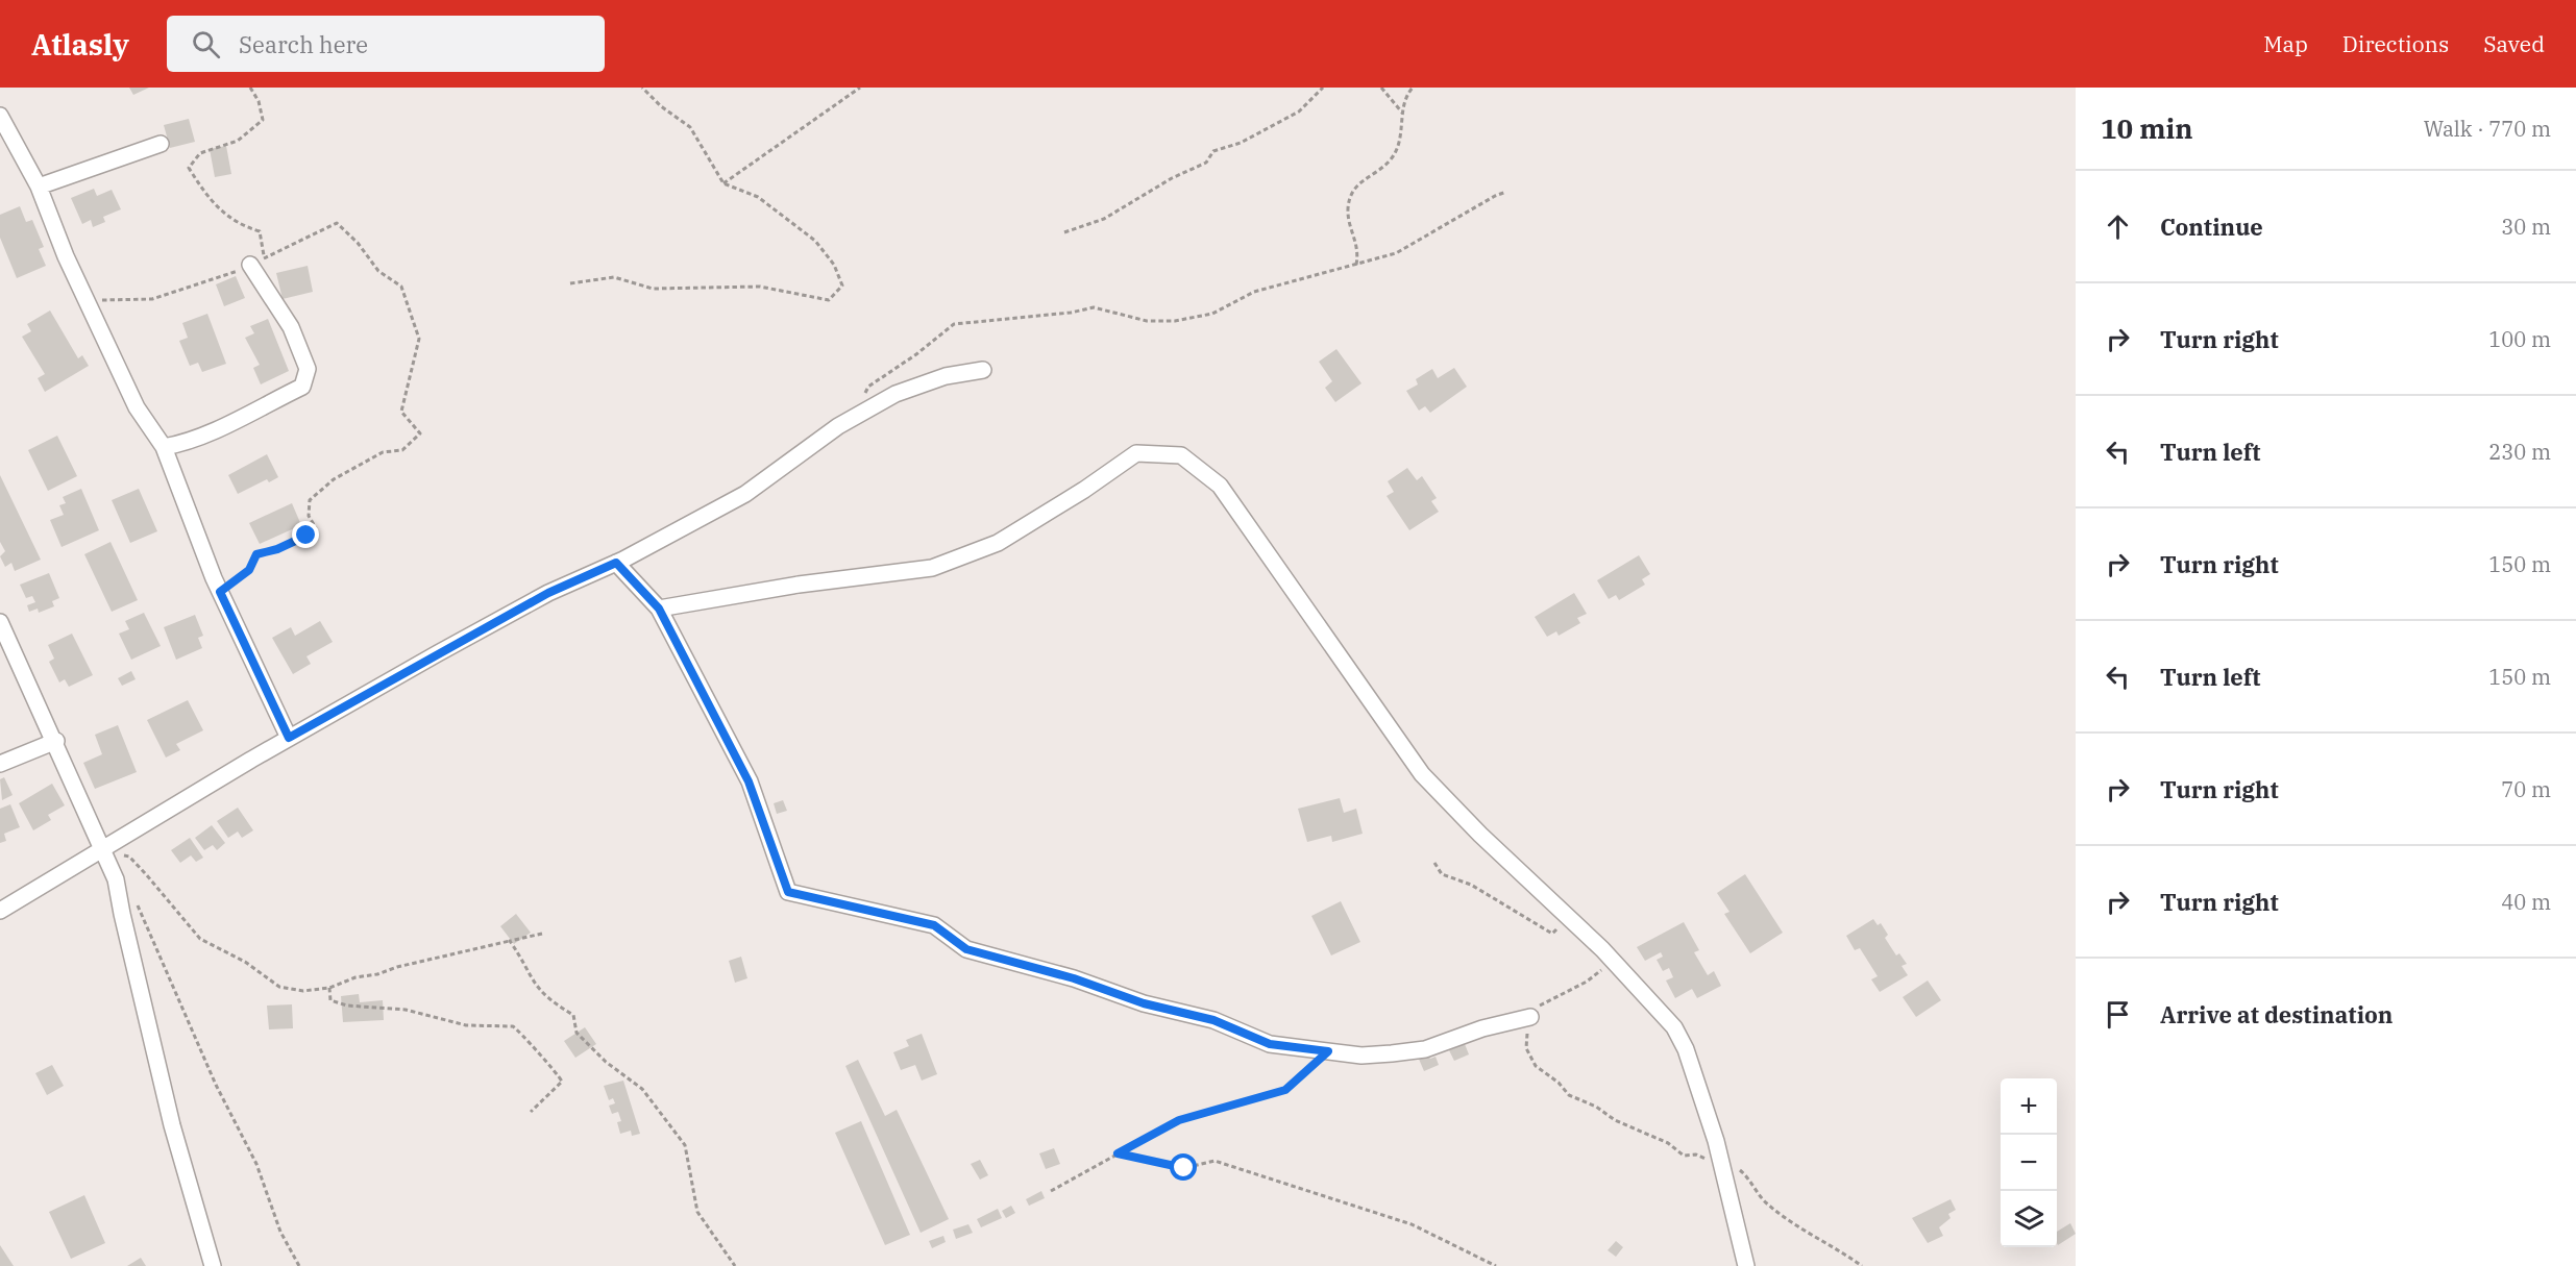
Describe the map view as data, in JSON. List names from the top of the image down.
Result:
{
  "page": {
    "header": "Atlasly",
    "search": "Search here",
    "nav": ["Map", "Directions", "Saved"],
    "heading": ["10 min", "Walk · 770 m"],
    "list": [
      ["Continue", "30 m"],
      ["Turn right", "100 m"],
      ["Turn left", "230 m"],
      ["Turn right", "150 m"],
      ["Turn left", "150 m"],
      ["Turn right", "70 m"],
      ["Turn right", "40 m"],
      "Arrive at destination"
    ],
    "map_buttons": ["+", "−"]
  }
}
